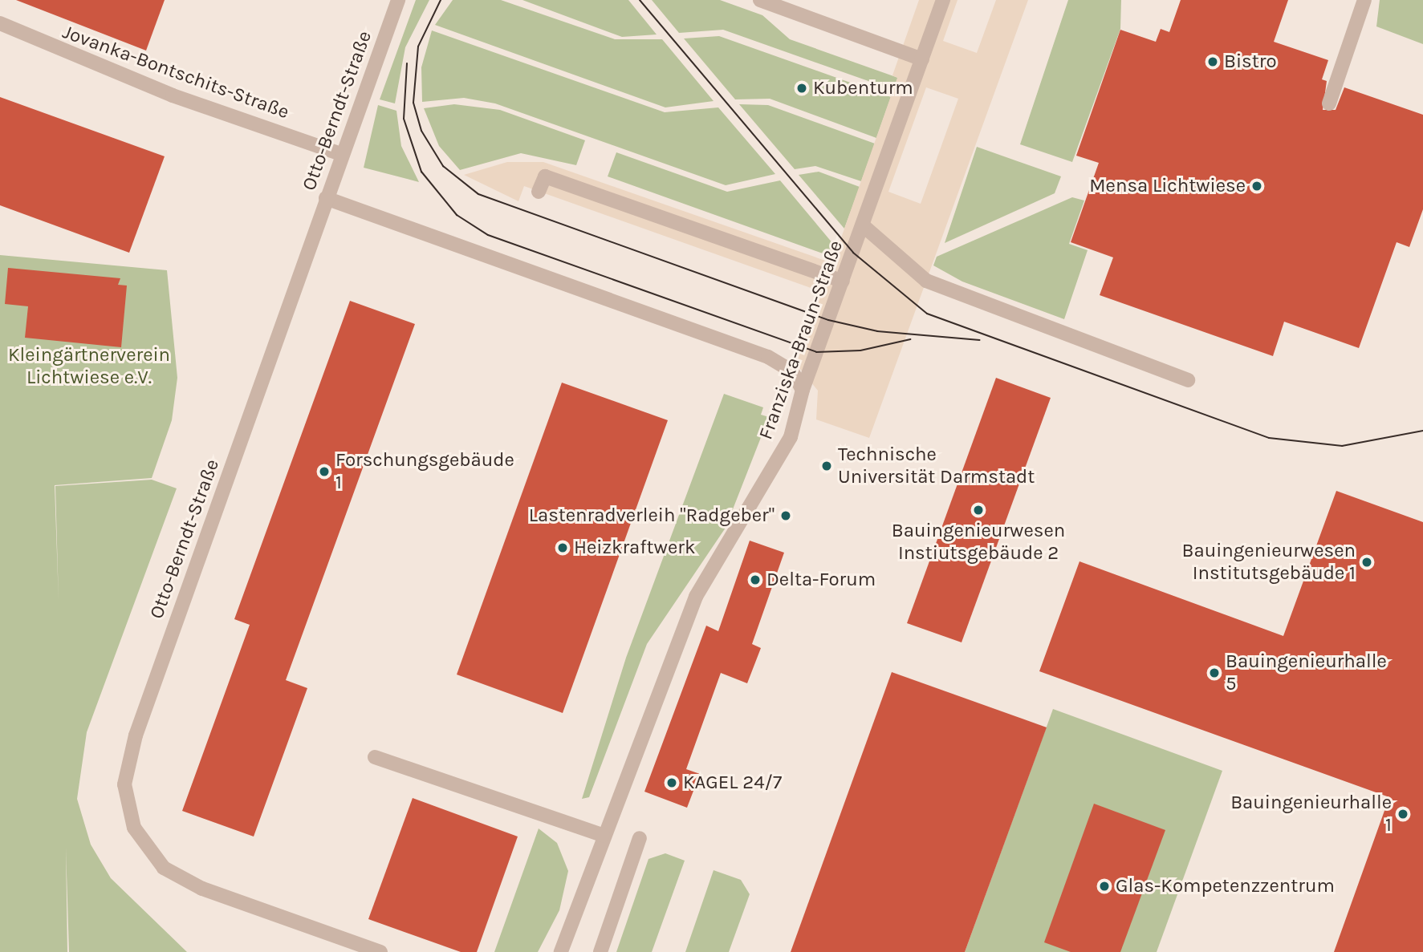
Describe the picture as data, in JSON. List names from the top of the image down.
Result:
{
  "streets": {
    "street": ["Jovanka-Bontschits-Straße", "Otto-Berndt-Straße", "Franziska-Braun-Straße"]
  },
  "crossings": [
    ["Jovanka-Bontschits-Straße", "Otto-Berndt-Straße"]
  ],
  "parks": ["Kleingärtnerverein Lichtwiese e.V."],
  "places": [
    "Bistro",
    "Kubenturm",
    "Mensa Lichtwiese",
    "Technische Universität Darmstadt",
    "Forschungsgebäude 1",
    "Bauingenieurwesen Instiutsgebäude 2",
    "Lastenradverleih \"Radgeber\"",
    "Heizkraftwerk",
    "Bauingenieurwesen Institutsgebäude 1",
    "Delta-Forum",
    "Bauingenieurhalle 5",
    "KAGEL 24/7",
    "Bauingenieurhalle 1",
    "Glas-Kompetenzzentrum"
  ]
}
